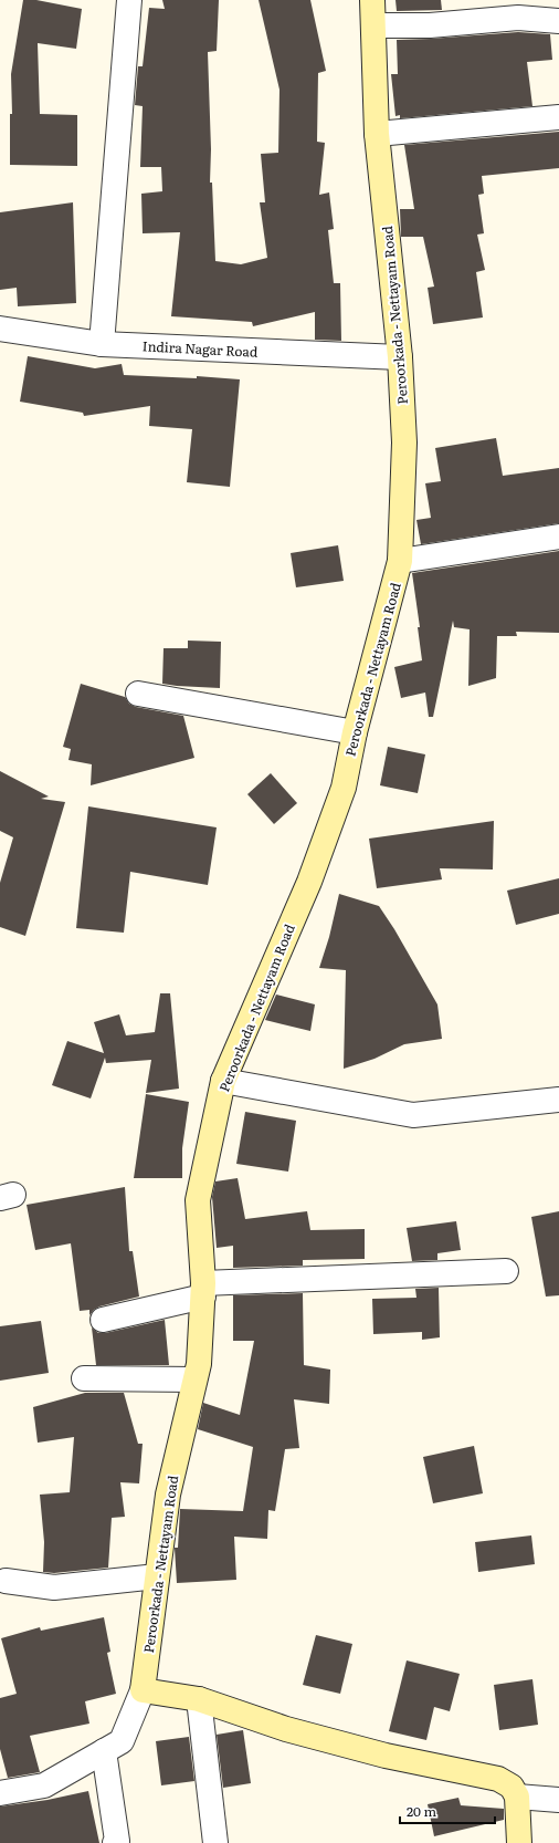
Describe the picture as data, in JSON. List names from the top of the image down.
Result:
{
  "streets": {
    "street": ["Peroorkada - Nettayam Road", "Indira Nagar Road"]
  },
  "crossings": [
    ["Peroorkada - Nettayam Road", "Indira Nagar Road"]
  ],
  "scale_bar": "20 m"
}
